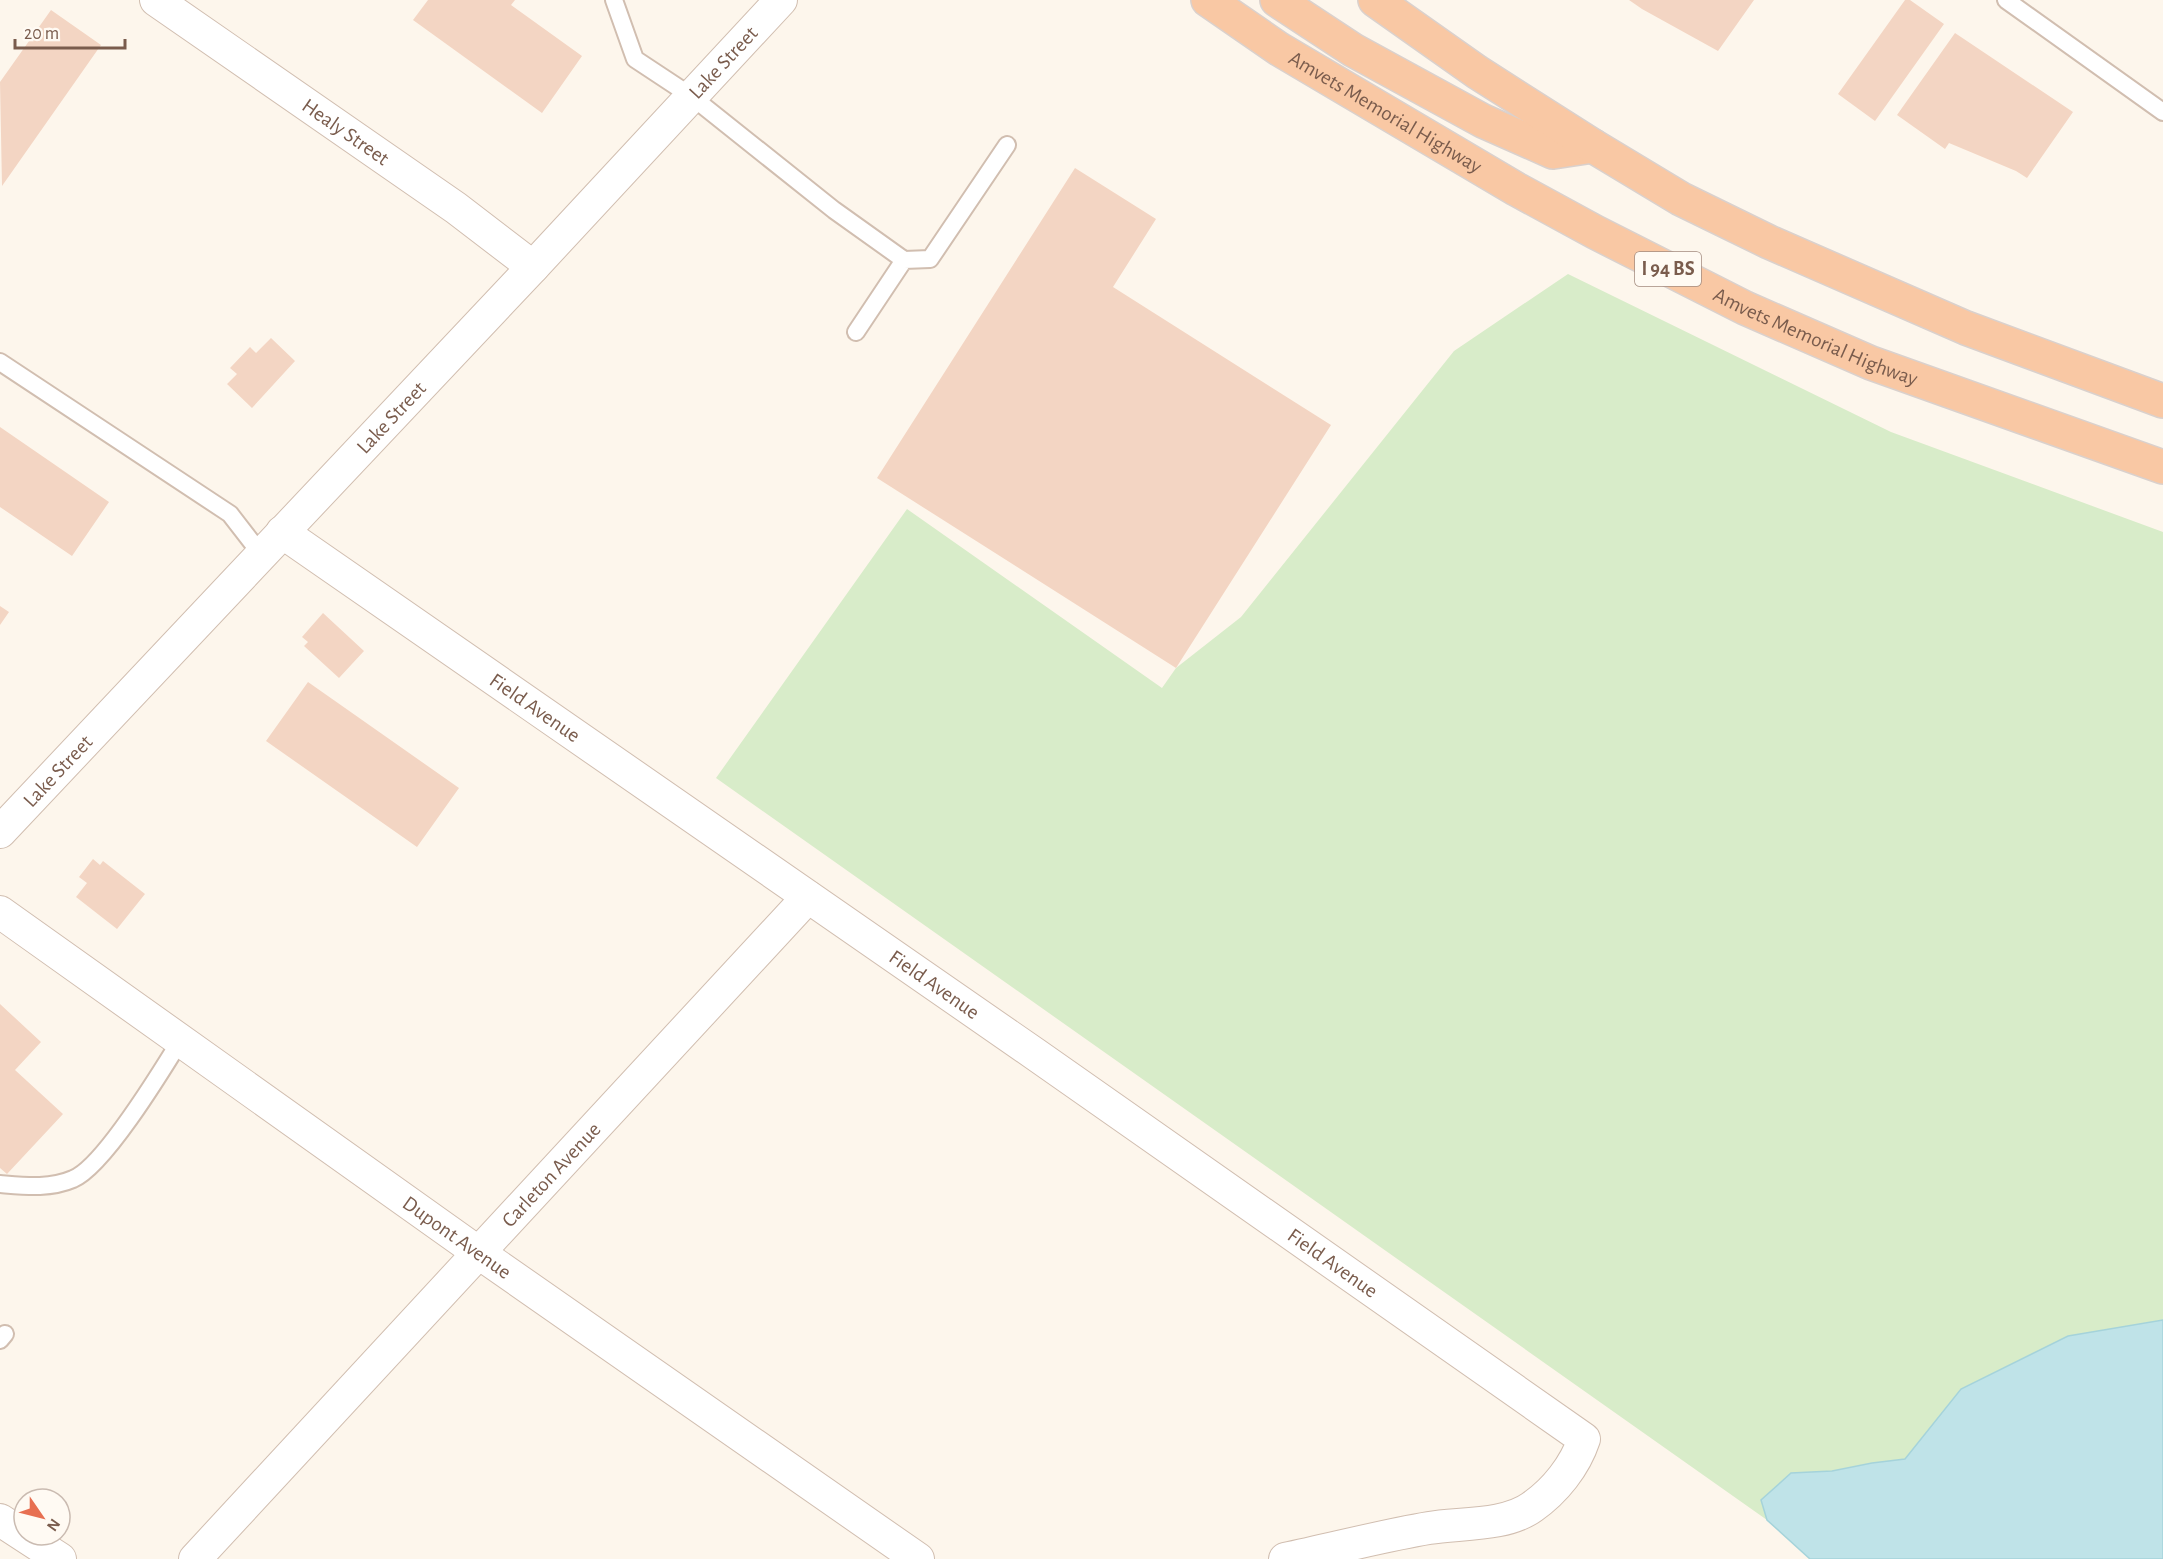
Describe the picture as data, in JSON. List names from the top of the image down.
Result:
{
  "streets": {
    "highway": ["Amvets Memorial Highway", "I 94 BS"],
    "street": [
      "Lake Street",
      "Healy Street",
      "Field Avenue",
      "Carleton Avenue",
      "Dupont Avenue"
    ]
  },
  "crossings": [
    ["Lake Street", "Healy Street"],
    ["Lake Street", "Field Avenue"],
    ["Field Avenue", "Carleton Avenue"],
    ["Carleton Avenue", "Dupont Avenue"]
  ],
  "scale_bar": "20 m",
  "north": "bottom right"
}
